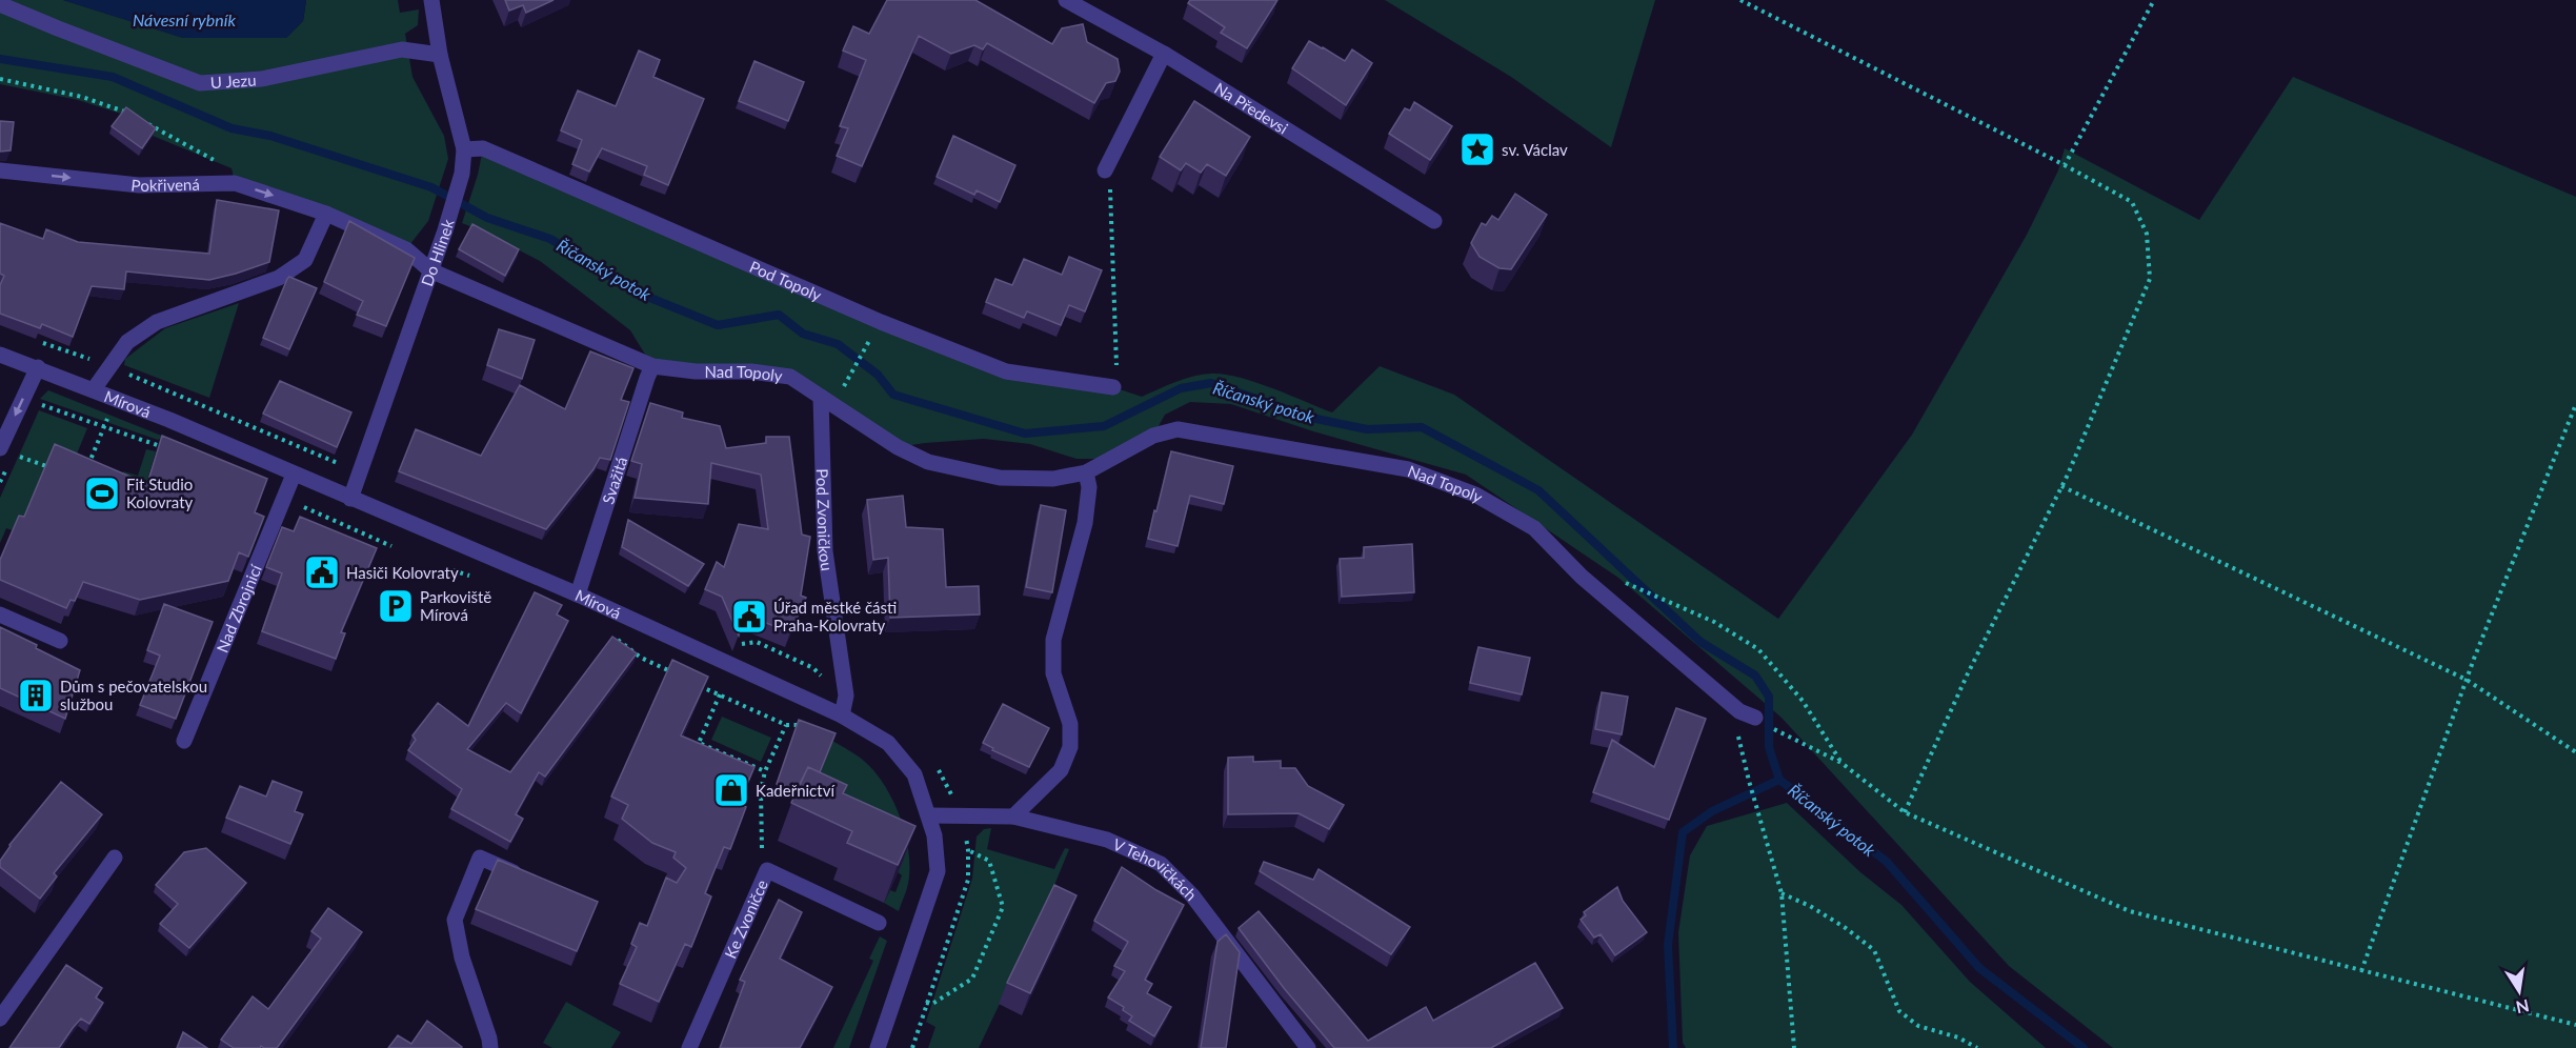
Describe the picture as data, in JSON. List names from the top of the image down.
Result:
{
  "streets": {
    "street": [
      "U Jezu",
      "Na Předevsi",
      "Pokřivená",
      "Do Hlinek",
      "Pod Topoly",
      "Nad Topoly",
      "Mírová",
      "Svažitá",
      "Pod Zvoničkou",
      "Nad Zbrojnicí",
      "V Tehovičkách",
      "Ke Zvoničce"
    ]
  },
  "crossings": [
    ["U Jezu", "Do Hlinek"],
    ["Pokřivená", "Do Hlinek"],
    ["Pokřivená", "Nad Topoly"],
    ["Do Hlinek", "Pod Topoly"],
    ["Do Hlinek", "Nad Topoly"],
    ["Do Hlinek", "Mírová"],
    ["Nad Topoly", "Svažitá"],
    ["Nad Topoly", "Pod Zvoničkou"],
    ["Mírová", "Svažitá"],
    ["Mírová", "Pod Zvoničkou"],
    ["Mírová", "Nad Zbrojnicí"],
    ["Mírová", "V Tehovičkách"]
  ],
  "one_way": ["Pokřivená"],
  "water": ["Návesní rybník", "Říčanský potok"],
  "places": {
    "place": ["sv. Václav"],
    "sports": ["Fit Studio Kolovraty"],
    "public building": ["Hasiči Kolovraty", "Úřad městké části Praha-Kolovraty"],
    "parking": ["Parkoviště Mírová"],
    "building": ["Dům s pečovatelskou službou"],
    "shop": ["Kadeřnictví"]
  },
  "north": "bottom"
}
